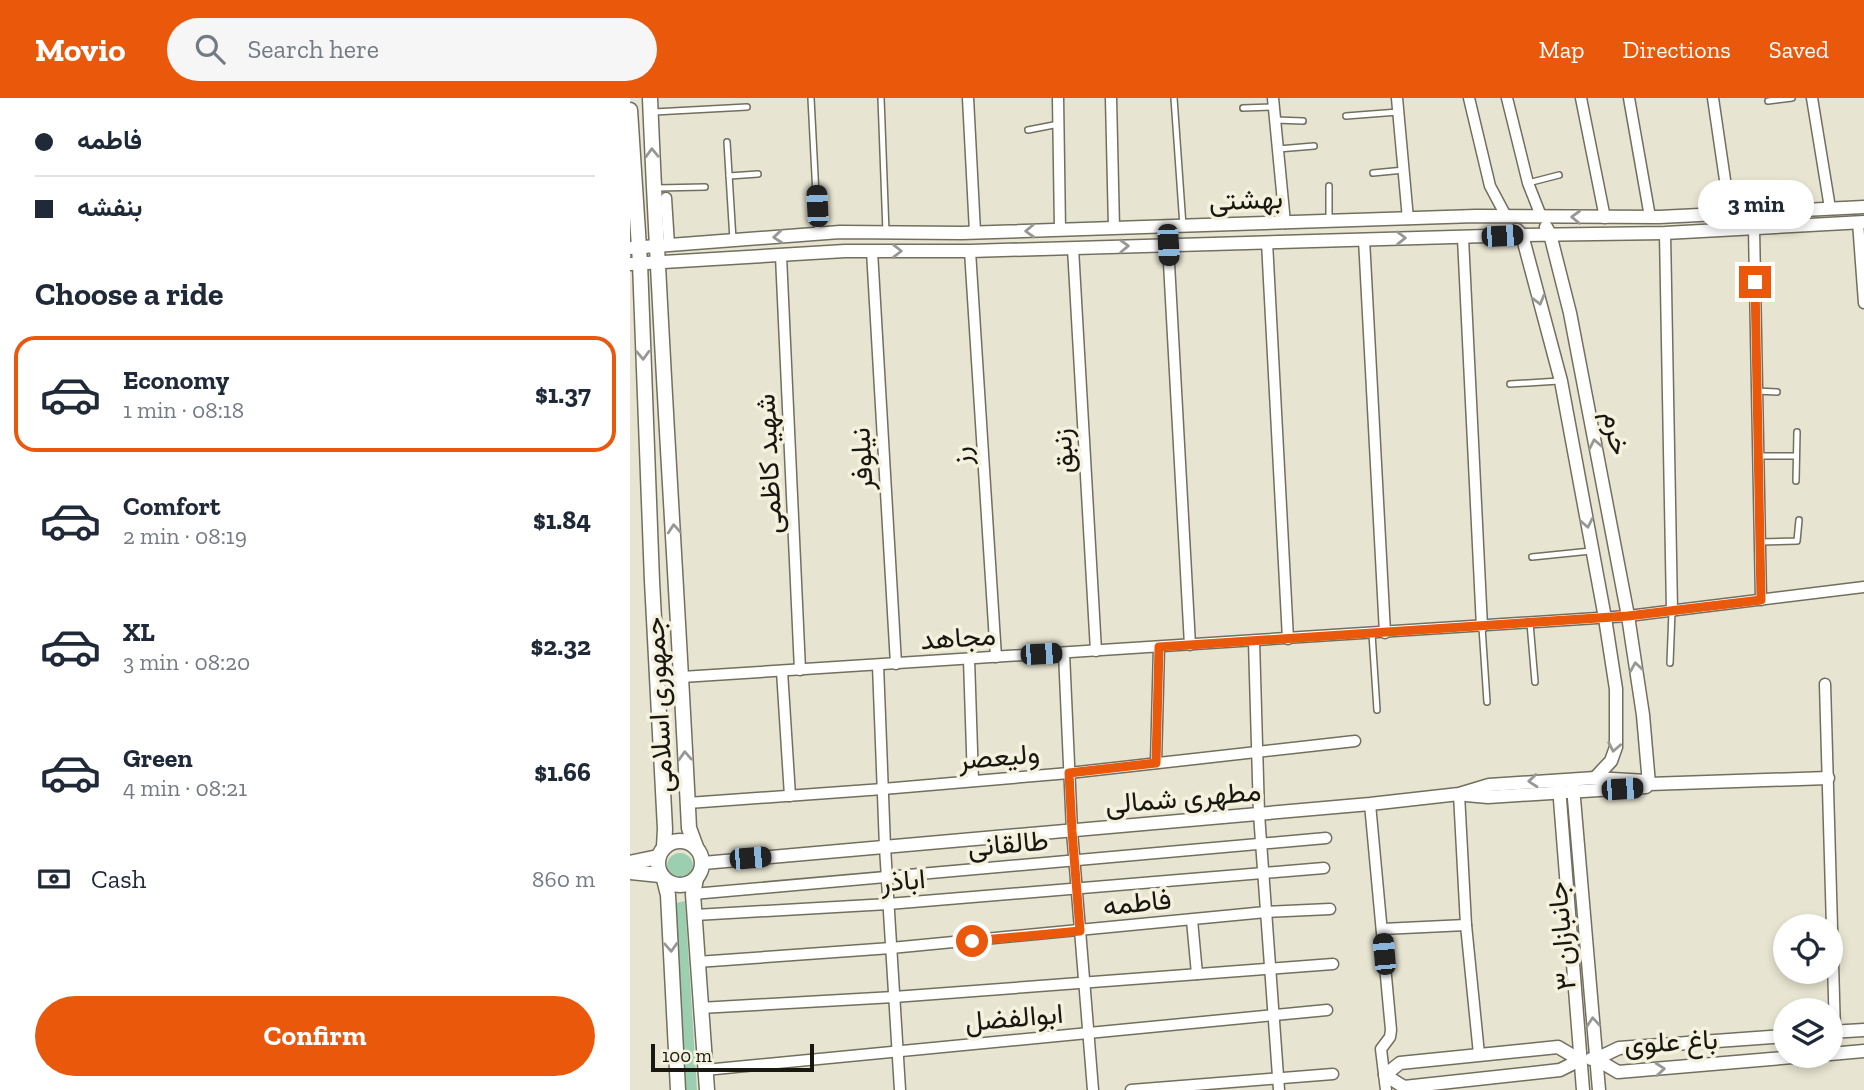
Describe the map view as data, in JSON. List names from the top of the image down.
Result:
{
  "streets": {
    "main road": ["جمهوری اسلامی"],
    "street": [
      "بهشتی",
      "خرم",
      "زنبق",
      "رز",
      "نیلوفر",
      "شهید کاظمی",
      "مجاهد",
      "ولیعصر",
      "مطهری شمالی",
      "طالقانی",
      "اباذر",
      "فاطمه",
      "جانبازان ۳",
      "ابوالفضل",
      "باغ علوی"
    ]
  },
  "crossings": [
    ["بهشتی", "خرم"],
    ["بهشتی", "زنبق"],
    ["بهشتی", "رز"],
    ["بهشتی", "نیلوفر"],
    ["بهشتی", "شهید کاظمی"],
    ["بهشتی", "جمهوری اسلامی"],
    ["خرم", "مجاهد"],
    ["خرم", "مطهری شمالی"],
    ["زنبق", "مجاهد"],
    ["رز", "مجاهد"],
    ["نیلوفر", "مجاهد"],
    ["شهید کاظمی", "مجاهد"],
    ["مجاهد", "جمهوری اسلامی"],
    ["جمهوری اسلامی", "ولیعصر"],
    ["جمهوری اسلامی", "مطهری شمالی"],
    ["جمهوری اسلامی", "طالقانی"],
    ["مطهری شمالی", "طالقانی"],
    ["مطهری شمالی", "جانبازان ۳"],
    ["جانبازان ۳", "باغ علوی"]
  ],
  "scale_bar": "100 m",
  "page": {
    "header": "Movio",
    "search": "Search here",
    "nav": ["Map", "Directions", "Saved"],
    "banner": ["فاطمه", "بنفشه"],
    "bubble": "3 min",
    "heading": "Choose a ride",
    "list": [
      {
        "name": "Economy",
        "note": "1 min · 08:18",
        "value": "$1.37"
      },
      {
        "name": "Comfort",
        "note": "2 min · 08:19",
        "value": "$1.84"
      },
      {
        "name": "XL",
        "note": "3 min · 08:20",
        "value": "$2.32"
      },
      {
        "name": "Green",
        "note": "4 min · 08:21",
        "value": "$1.66"
      }
    ],
    "pay": ["Cash", "860 m"],
    "buttons": "Confirm",
    "scale": "100 m"
  }
}
